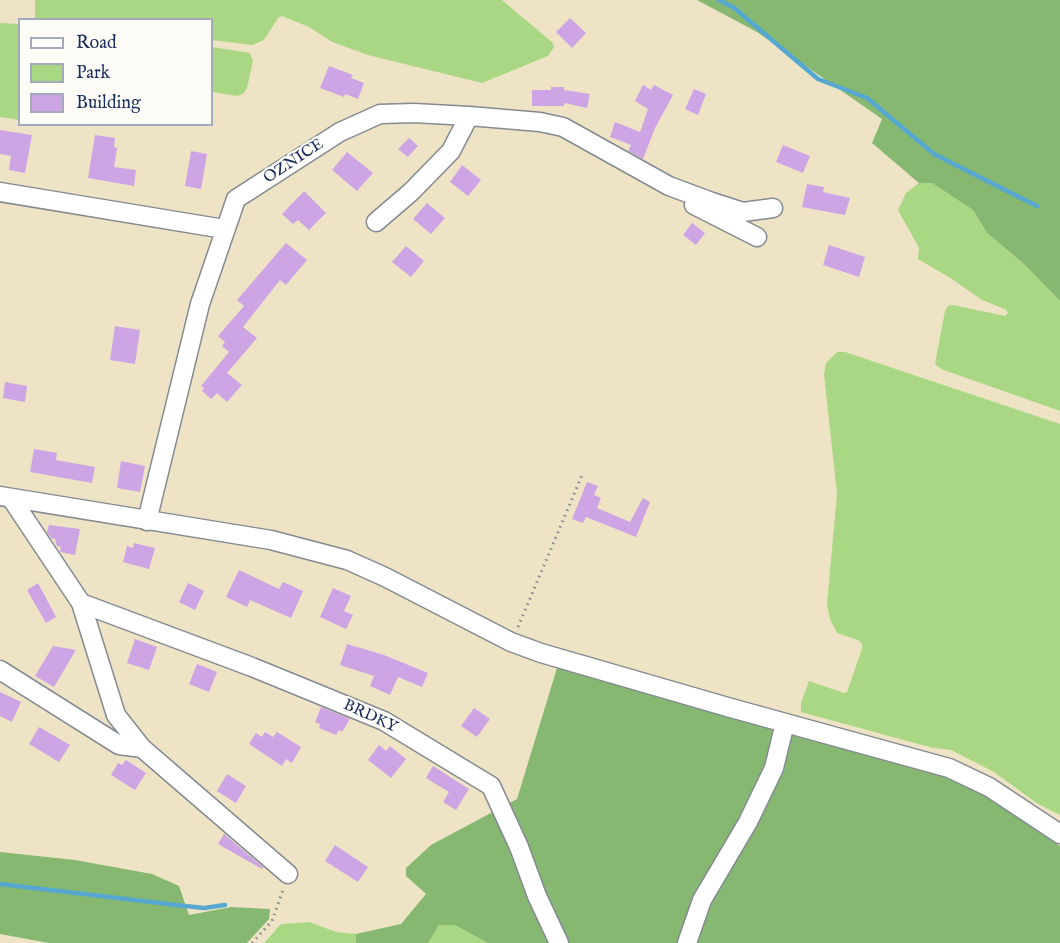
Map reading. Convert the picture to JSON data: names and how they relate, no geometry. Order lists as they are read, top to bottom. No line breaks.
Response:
{"streets":{"street":["OZNICE","BRDKY"]},"legend":["Road","Park","Building"]}
